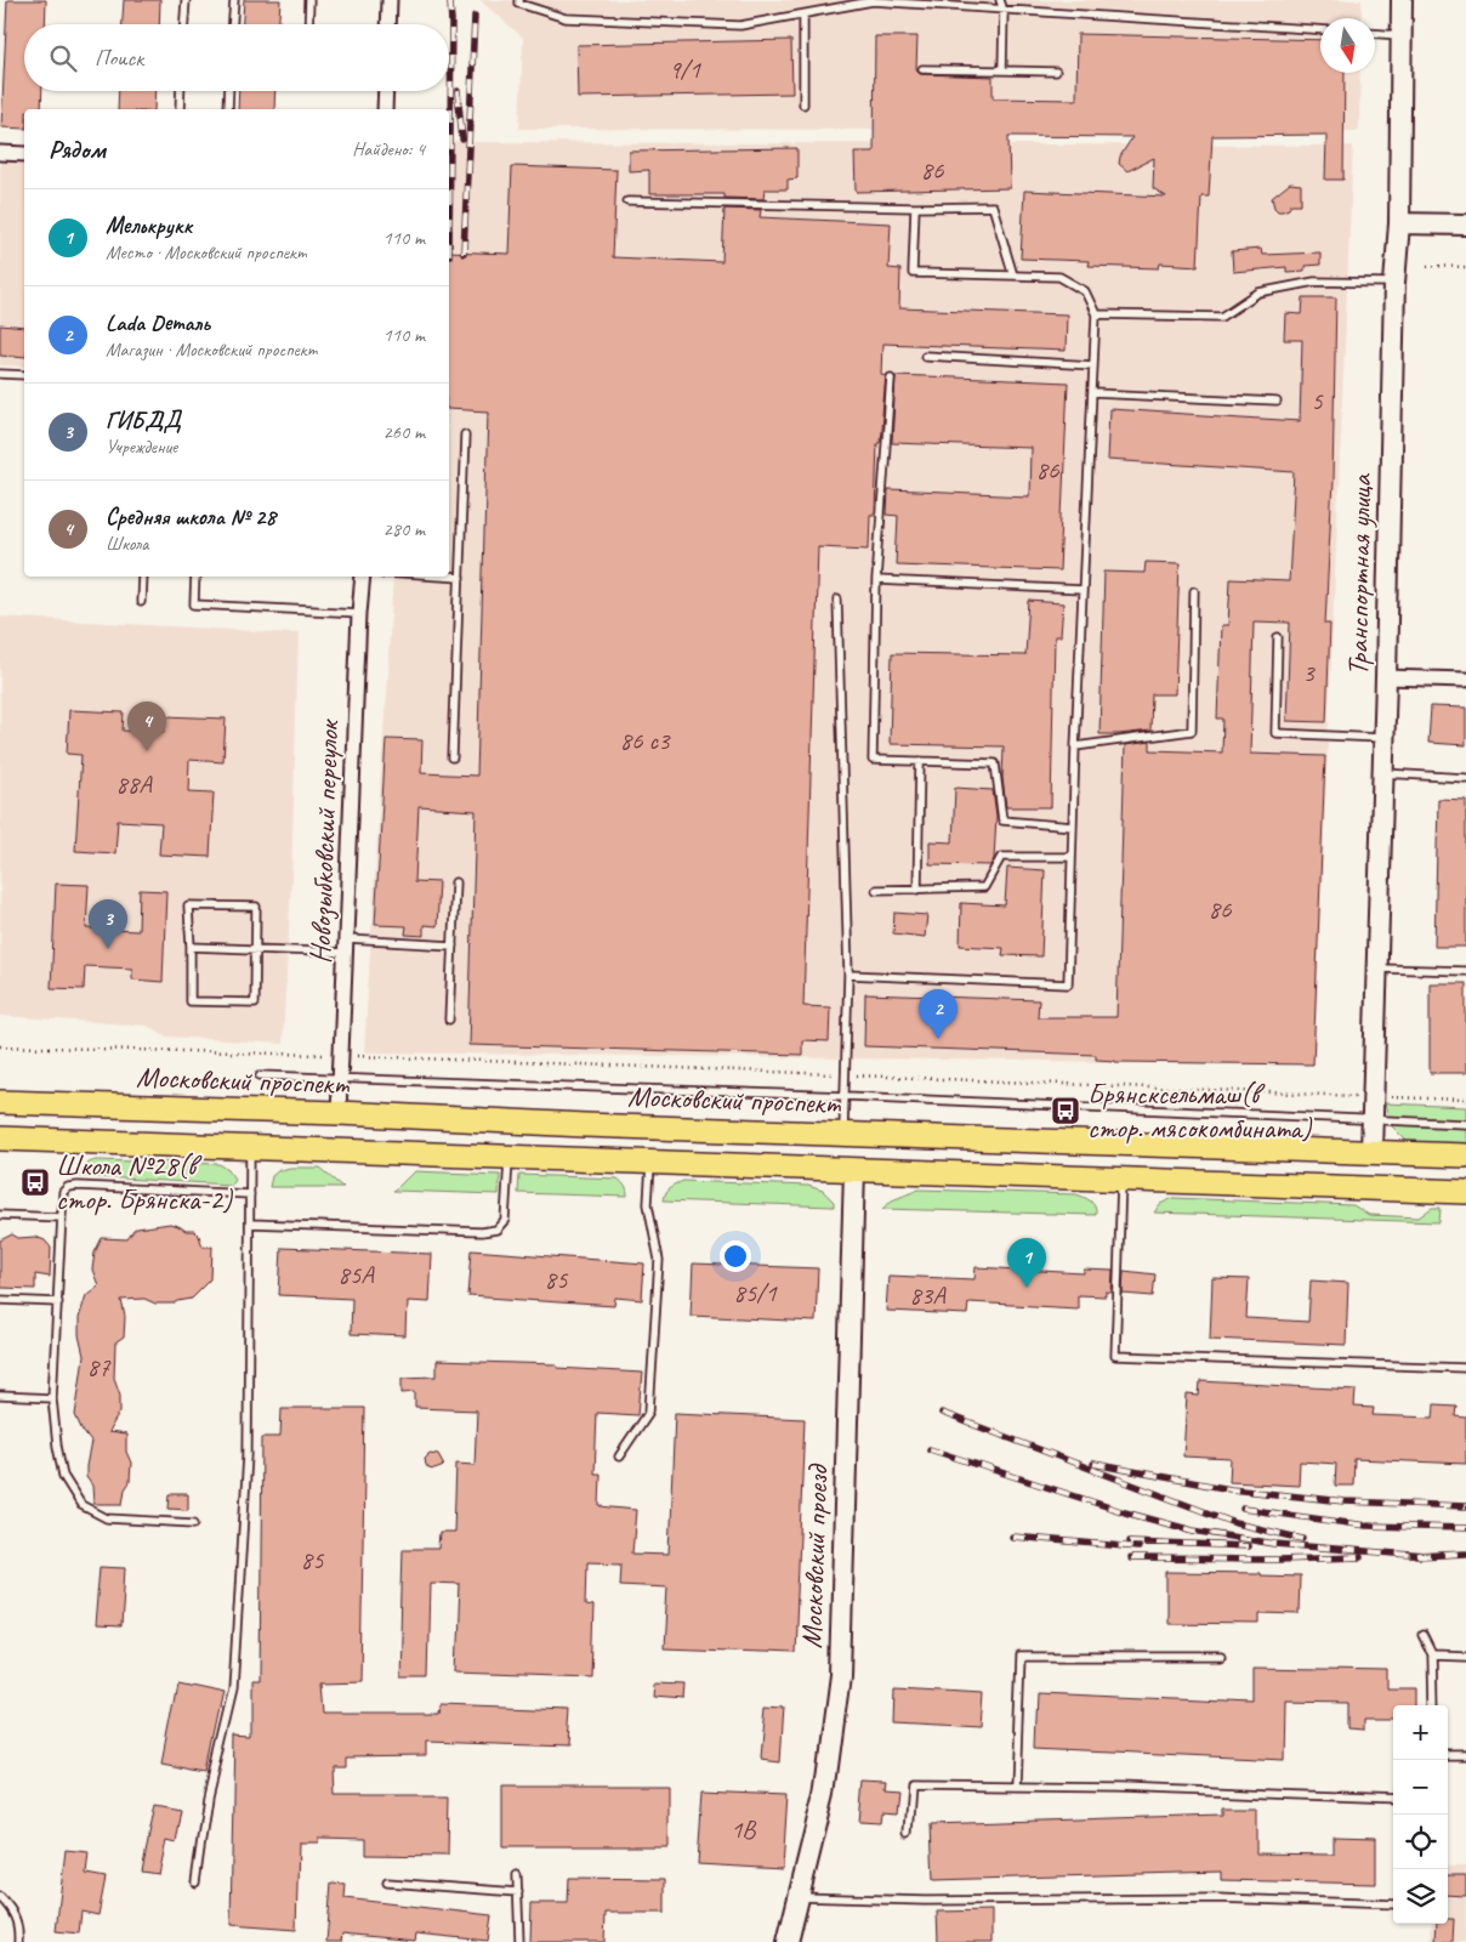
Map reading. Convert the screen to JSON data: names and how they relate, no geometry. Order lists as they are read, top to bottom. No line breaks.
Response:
{"streets":{"main road":["Московский проспект"],"street":["Транспортная улица","Новозыбковский переулок","Московский проезд"]},"crossings":[["Транспортная улица","Московский проспект"],["Новозыбковский переулок","Московский проспект"]],"places":{"bus stop":["Брянсксельмаш(в стор. мясокомбината)","Школа №28(в стор. Брянска-2)"]},"house_numbers":["9/1","86","5","86","3","86 с3","88А","86","85А","85","85/1","83А","87","85","1В"],"north":"bottom","page":{"search":"Поиск","heading":["Рядом","Найдено: 4"],"list":[{"mark":"1","name":"Мелькрукк","note":"Место · Московский проспект","value":"110 m"},{"mark":"2","name":"Lada Dеталь","note":"Магазин · Московский проспект","value":"110 m"},{"mark":"3","name":"ГИБДД","note":"Учреждение","value":"260 m"},{"mark":"4","name":"Средняя школа № 28","note":"Школа","value":"280 m"}],"pins":["4","3","2","1"],"map_buttons":["+","−"]}}
